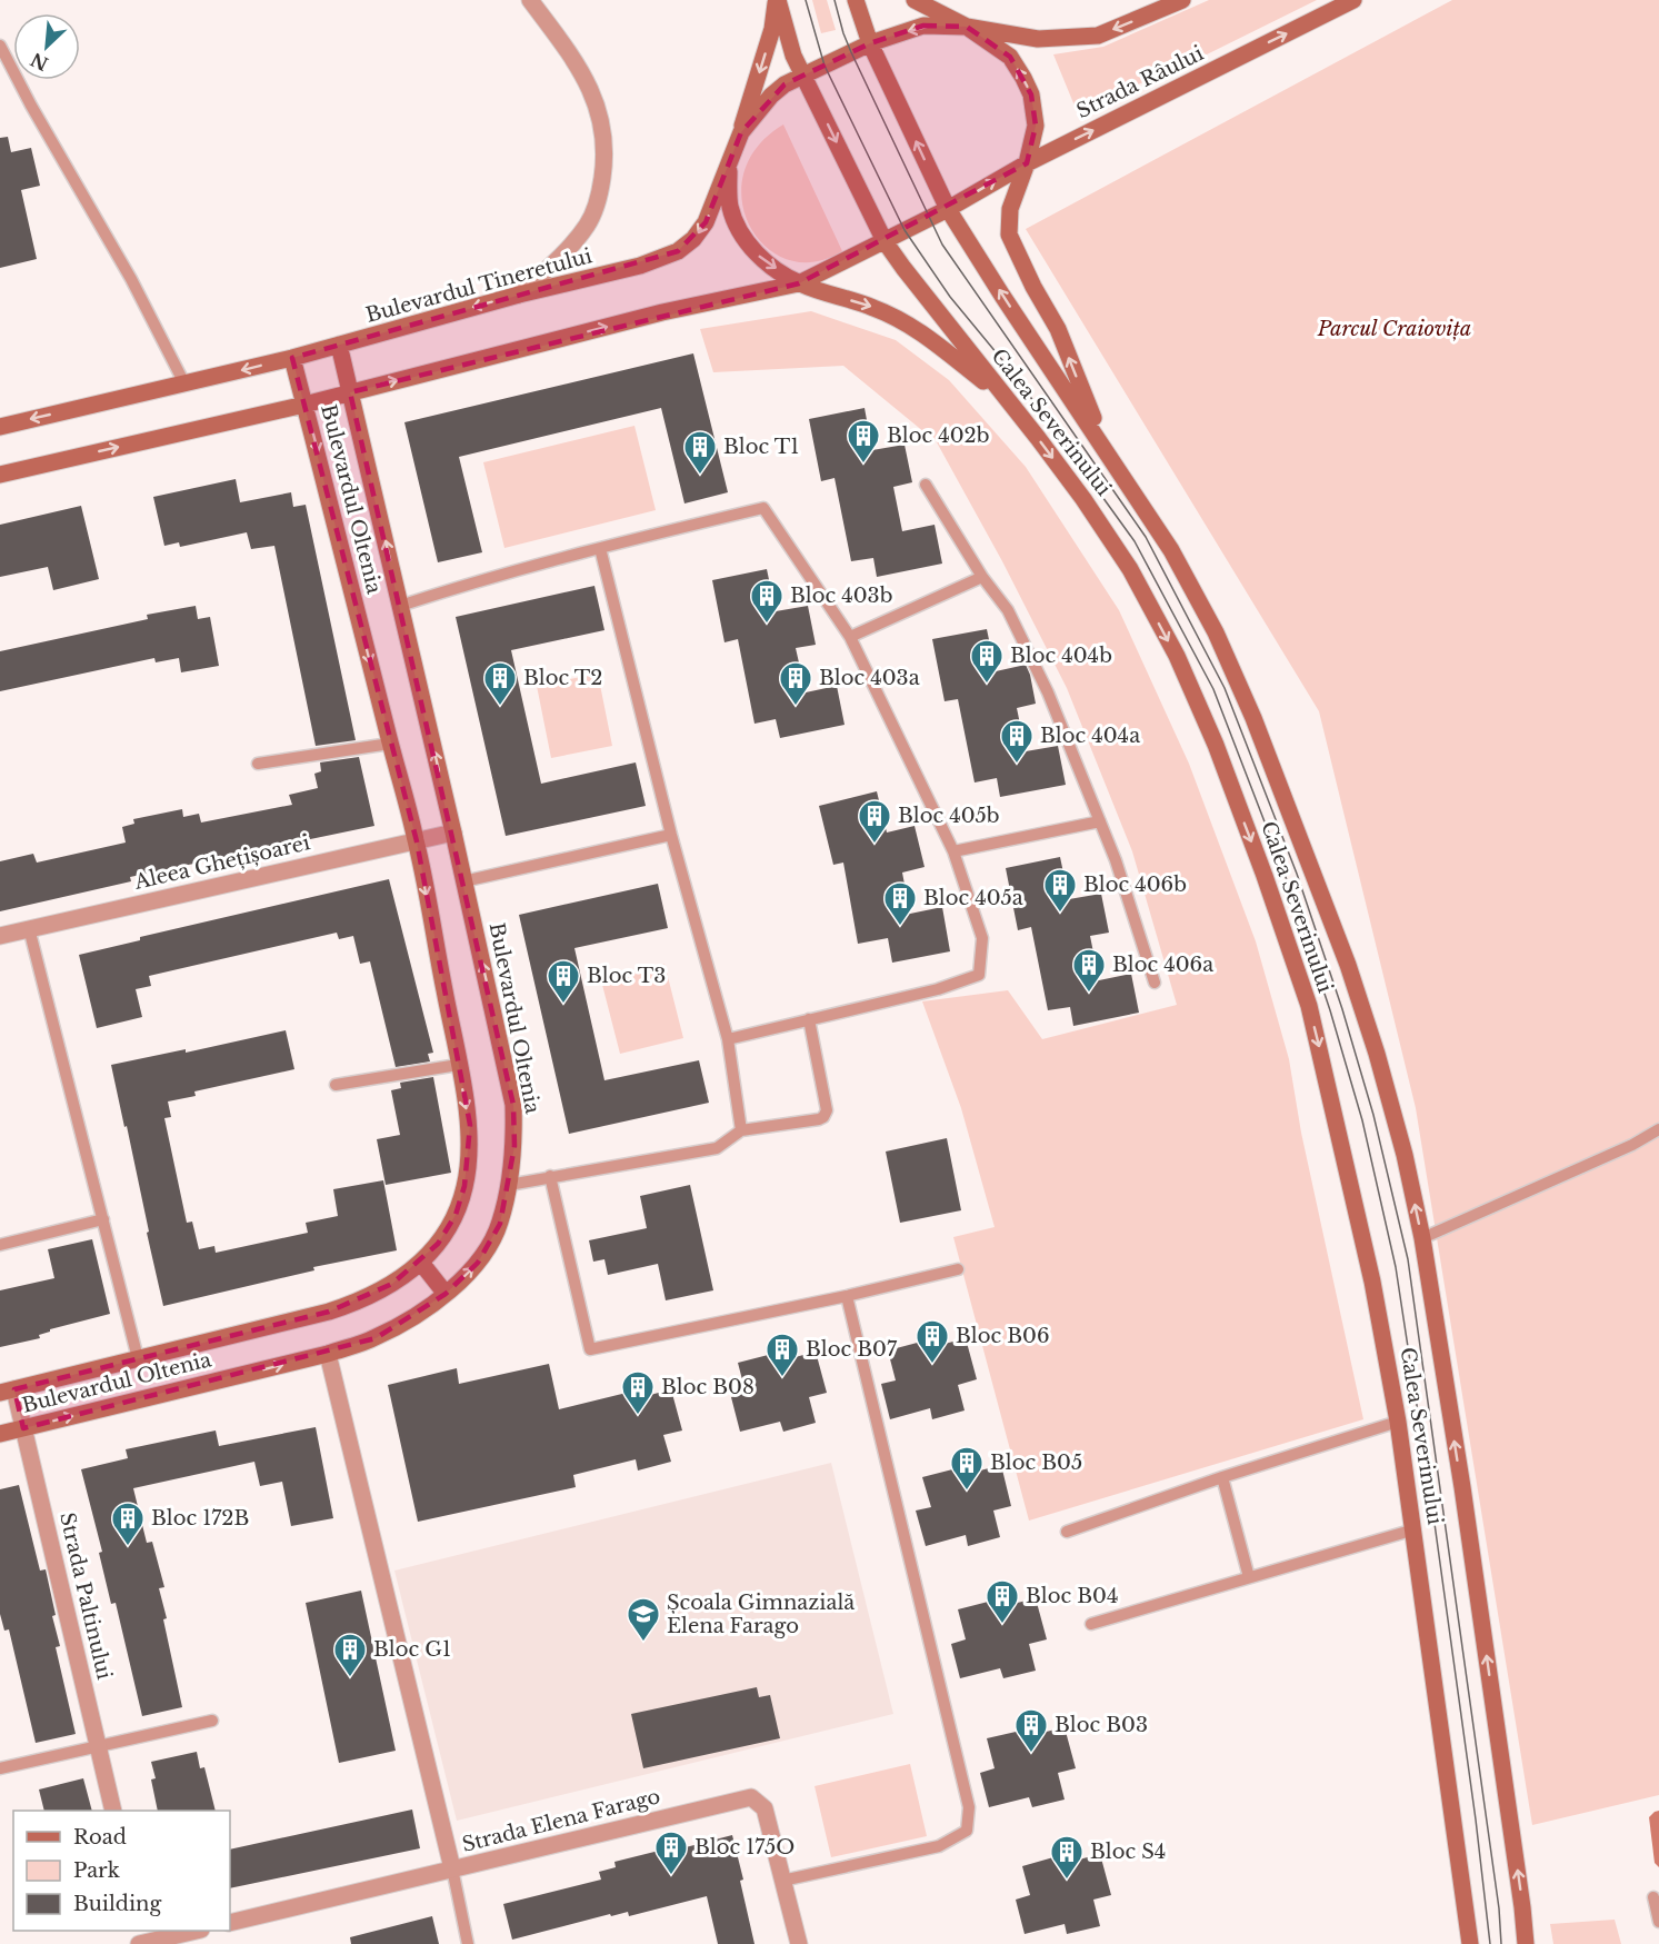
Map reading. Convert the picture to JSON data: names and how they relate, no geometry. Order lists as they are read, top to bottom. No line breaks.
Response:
{"streets":{"main road":["Strada Râului","Bulevardul Tineretului","Calea Severinului","Bulevardul Oltenia"],"street":["Aleea Ghețișoarei","Strada Paltinului","Strada Elena Farago"]},"crossings":[["Strada Râului","Calea Severinului"],["Bulevardul Tineretului","Calea Severinului"],["Bulevardul Tineretului","Bulevardul Oltenia"],["Bulevardul Oltenia","Aleea Ghețișoarei"],["Bulevardul Oltenia","Strada Paltinului"]],"parks":["Parcul Craiovița"],"places":{"building":["Bloc 402b","Bloc T1","Bloc 403b","Bloc 404b","Bloc T2","Bloc 403a","Bloc 404a","Bloc 405b","Bloc 406b","Bloc 405a","Bloc 406a","Bloc T3","Bloc B06","Bloc B07","Bloc B08","Bloc B05","Bloc 172B","Bloc B04","Bloc G1","Bloc B03","Bloc 175O","Bloc S4"],"school or university":["Școala Gimnazială Elena Farago"]},"legend":["Road","Park","Building"],"north":"bottom left"}
